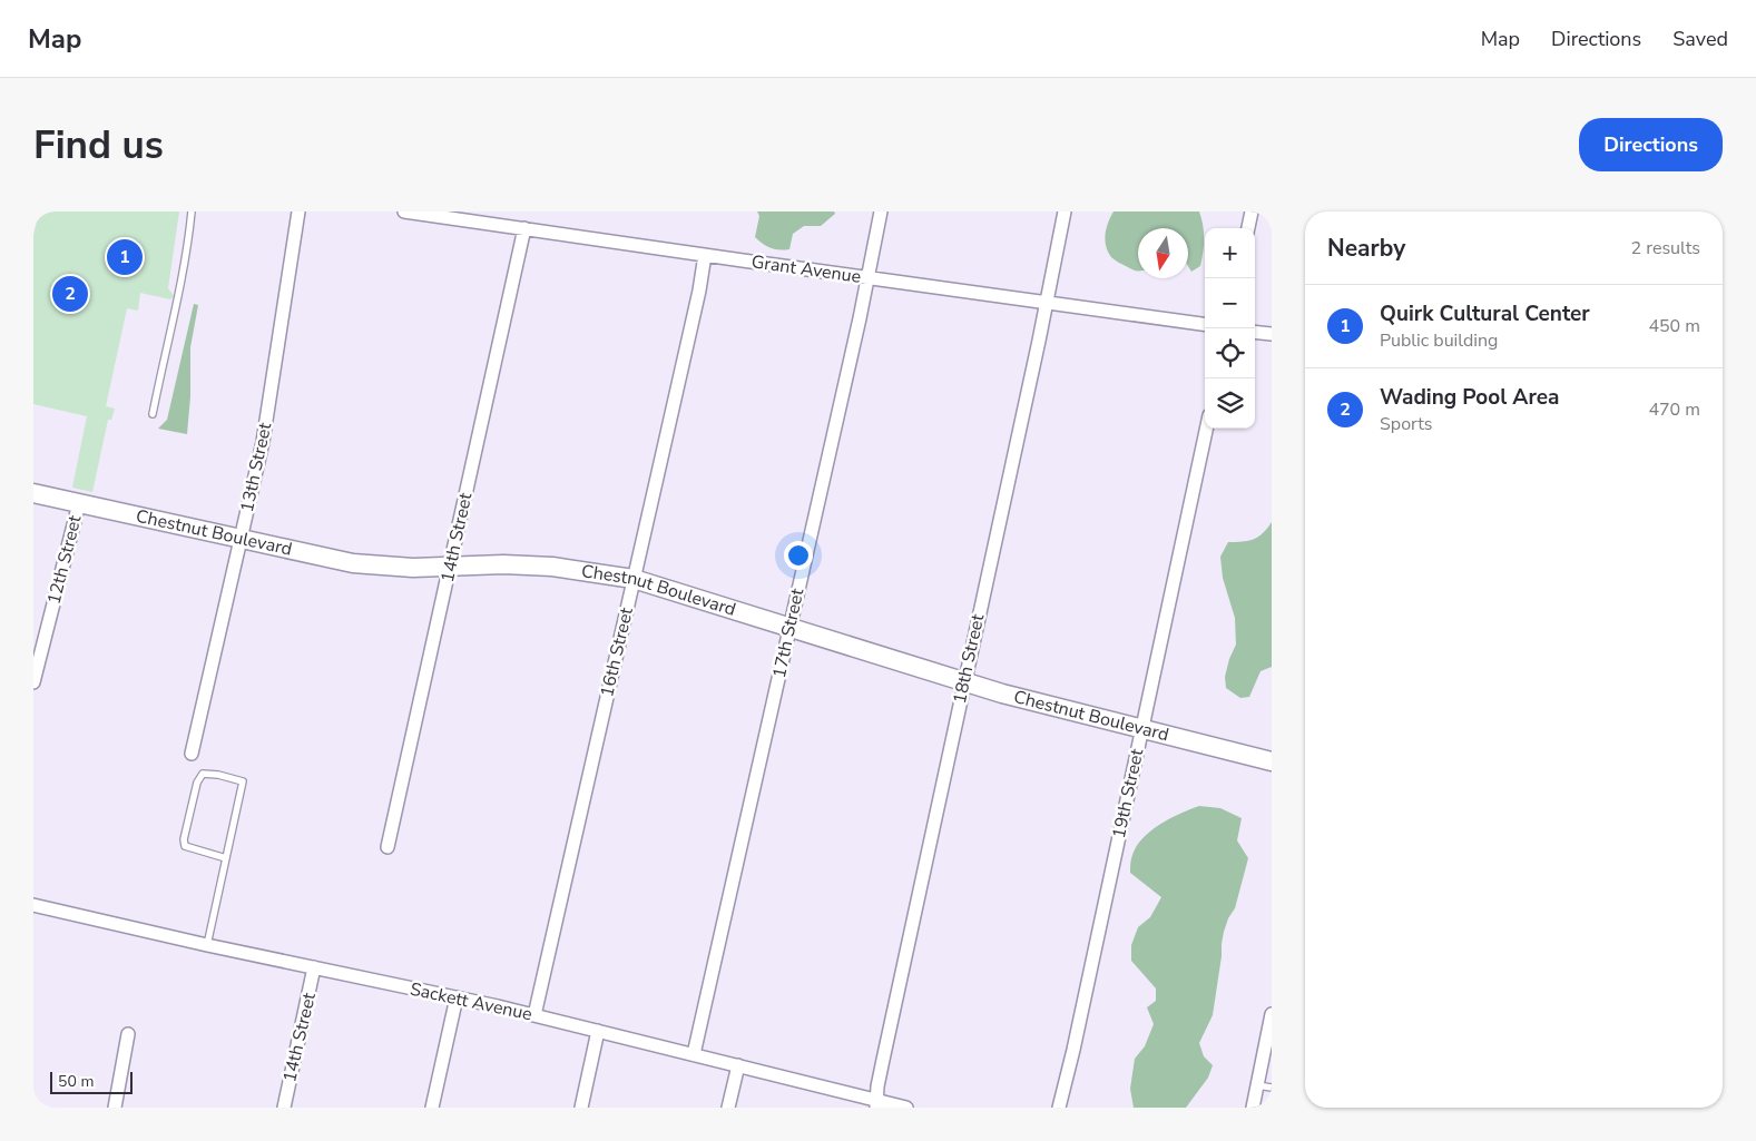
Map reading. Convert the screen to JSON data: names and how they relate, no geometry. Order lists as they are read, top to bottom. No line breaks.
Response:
{"streets":{"street":["Grant Avenue","13th Street","Chestnut Boulevard","14th Street","12th Street","17th Street","16th Street","18th Street","19th Street","Sackett Avenue"]},"crossings":[["Grant Avenue","14th Street"],["Grant Avenue","17th Street"],["Grant Avenue","16th Street"],["Grant Avenue","18th Street"],["13th Street","Chestnut Boulevard"],["Chestnut Boulevard","14th Street"],["Chestnut Boulevard","12th Street"],["Chestnut Boulevard","17th Street"],["Chestnut Boulevard","16th Street"],["Chestnut Boulevard","18th Street"],["Chestnut Boulevard","19th Street"],["14th Street","Sackett Avenue"],["17th Street","Sackett Avenue"],["16th Street","Sackett Avenue"],["18th Street","Sackett Avenue"]],"scale_bar":"50 m","north":"bottom","page":{"header":"Map","nav":["Map","Directions","Saved"],"buttons":"Directions","title":"Find us","heading":["Nearby","2 results"],"map_buttons":["+","−"],"pins":["1","2"],"list":[{"mark":"1","name":"Quirk Cultural Center","note":"Public building","value":"450 m"},{"mark":"2","name":"Wading Pool Area","note":"Sports","value":"470 m"}],"scale":"50 m"}}
